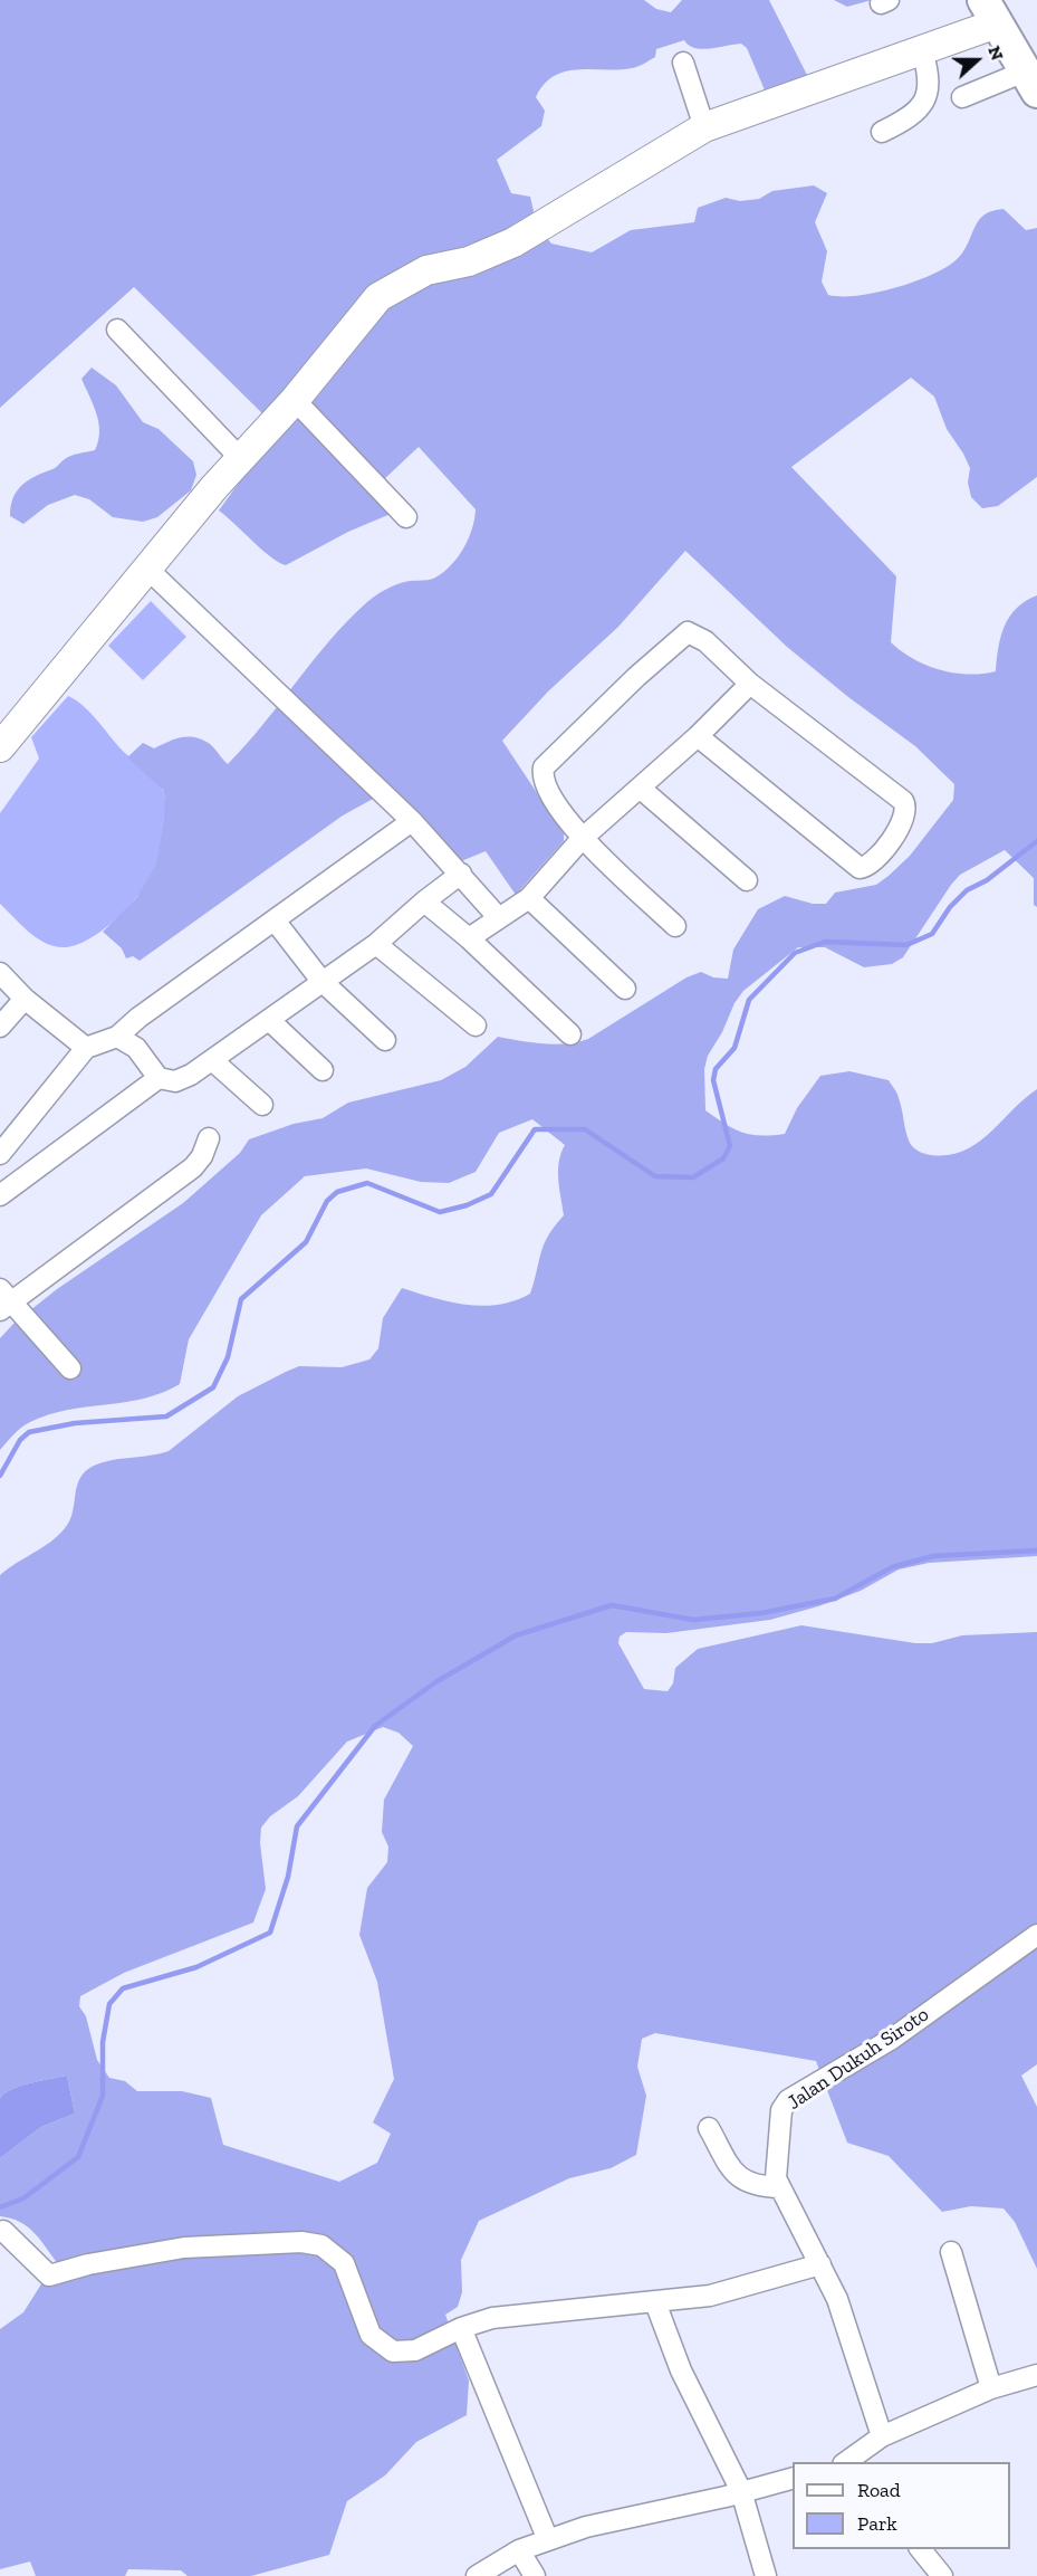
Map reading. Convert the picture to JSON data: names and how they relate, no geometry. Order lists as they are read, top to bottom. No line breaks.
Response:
{"streets":{"street":["Jalan Dukuh Siroto"]},"legend":["Road","Park"],"north":"right"}
